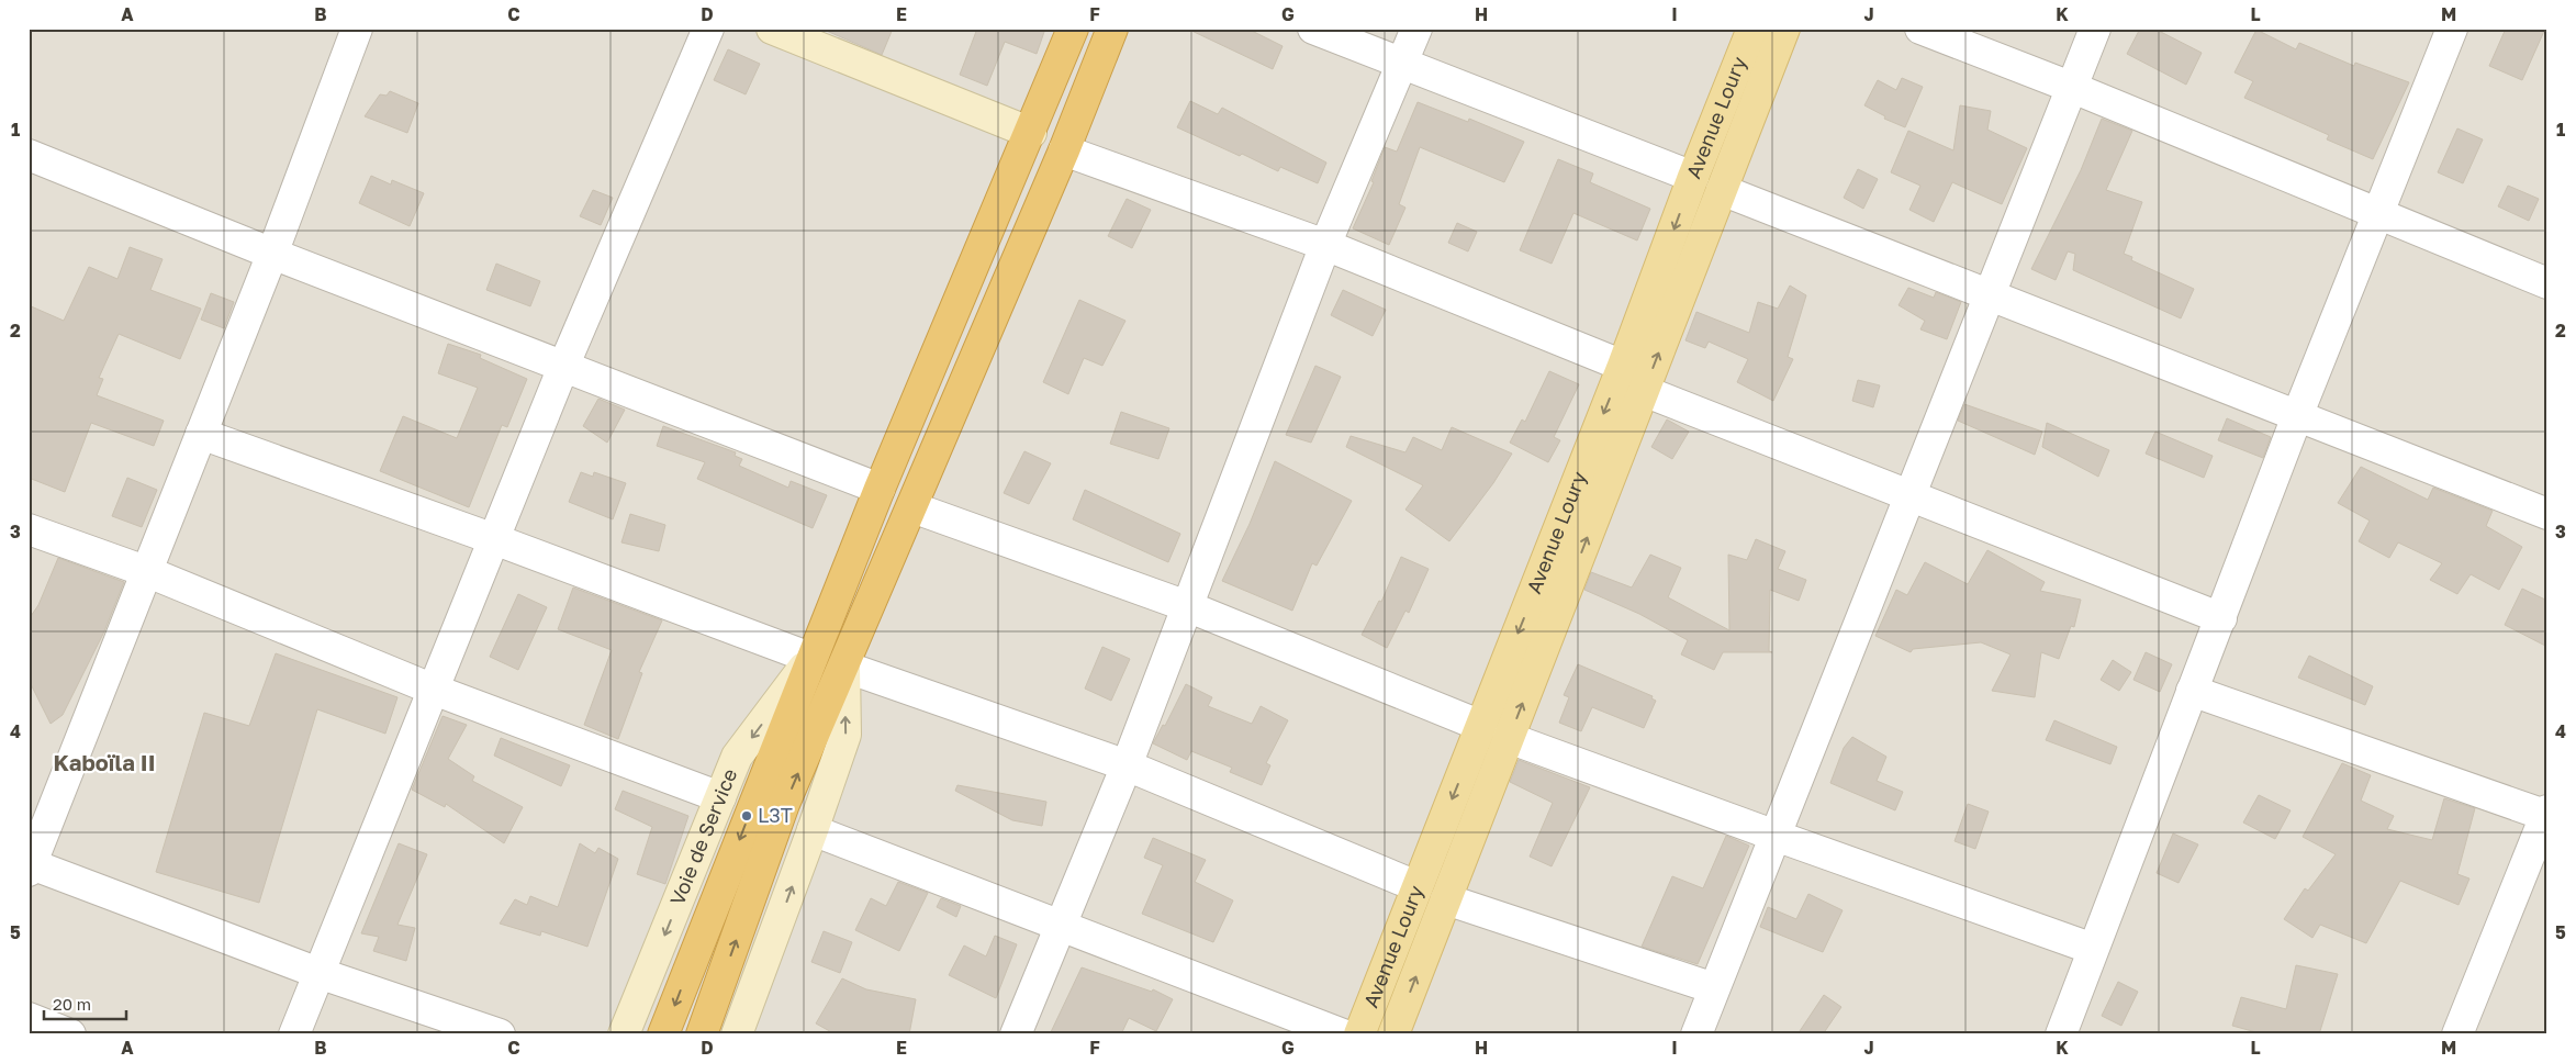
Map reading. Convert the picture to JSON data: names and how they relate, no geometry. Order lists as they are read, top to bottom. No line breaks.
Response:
{"streets":{"main road":["Avenue Loury","Voie de Service"]},"districts":["Kaboïla II"],"places":["L3T"],"scale_bar":"20 m","grid":{"columns":["A","B","C","D","E","F","G","H","I","J","K","L","M"],"rows":["1","2","3","4","5"]}}
